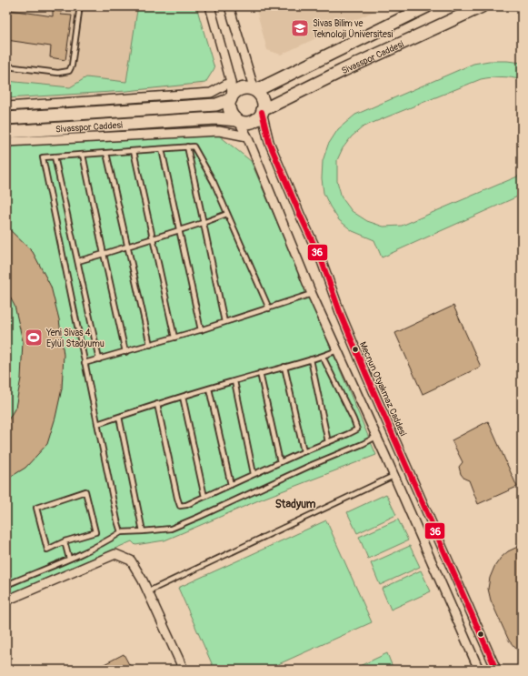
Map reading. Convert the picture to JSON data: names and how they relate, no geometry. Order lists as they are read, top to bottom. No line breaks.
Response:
{"streets":{"street":["Sivasspor Caddesi","Mecnun Otyakmaz Caddesi"]},"crossings":[["Sivasspor Caddesi","Mecnun Otyakmaz Caddesi"]],"districts":["Stadyum"],"places":{"school or university":["Sivas Bilim ve Teknoloji Üniversitesi"],"sports":["Yeni Sivas 4 Eylül Stadyumu"]},"lines":["transit line 36"]}
